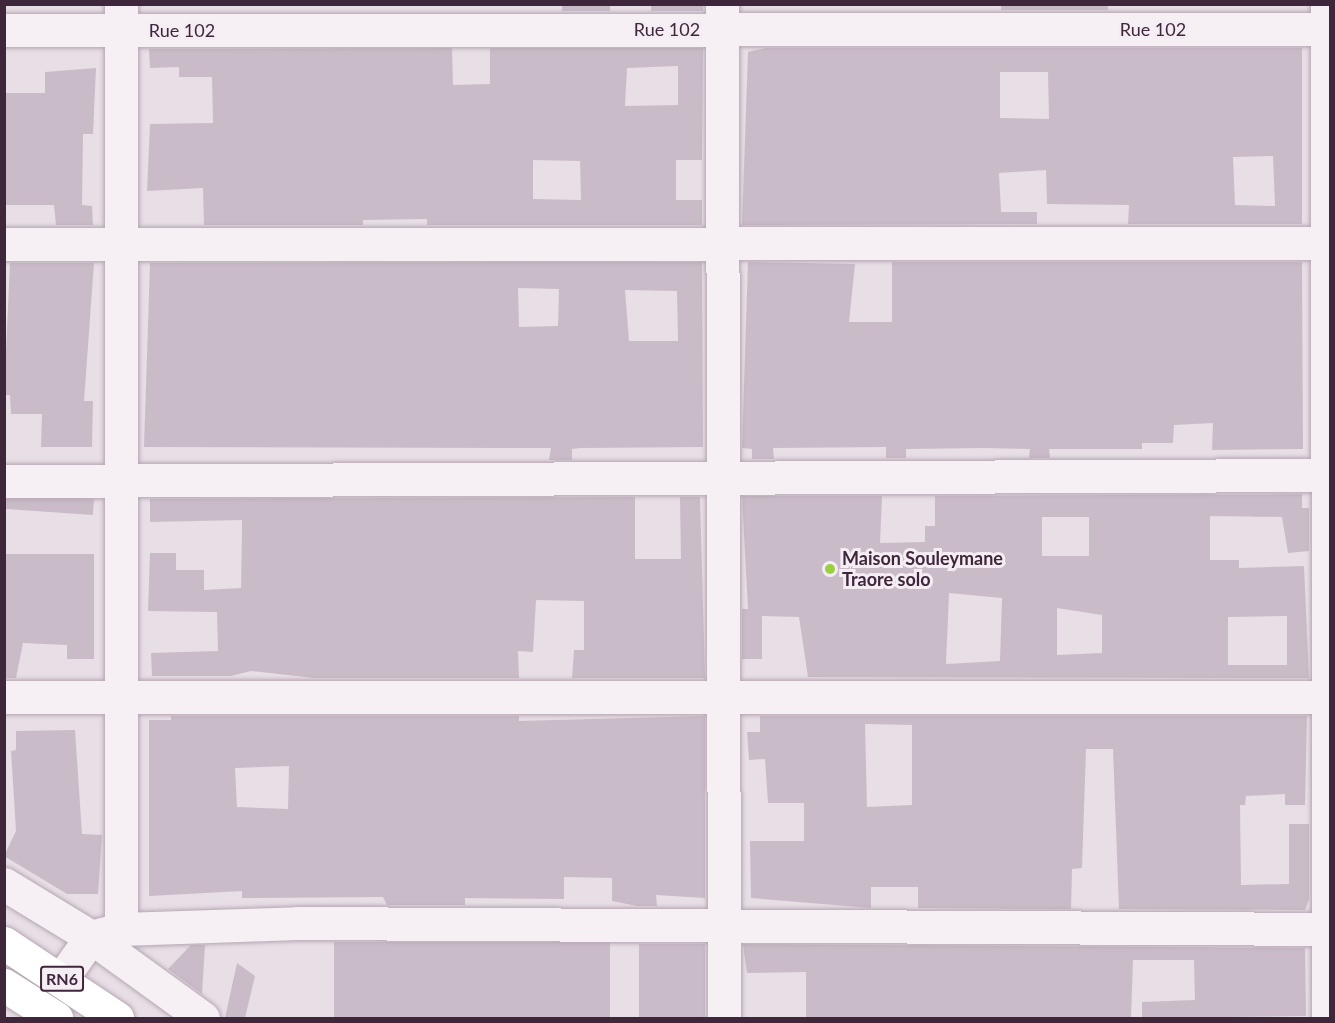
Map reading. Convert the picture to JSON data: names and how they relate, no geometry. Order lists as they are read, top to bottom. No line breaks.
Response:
{"streets":{"highway":["RN6"],"street":["Rue 102"]},"places":["Maison Souleymane Traore solo"]}
